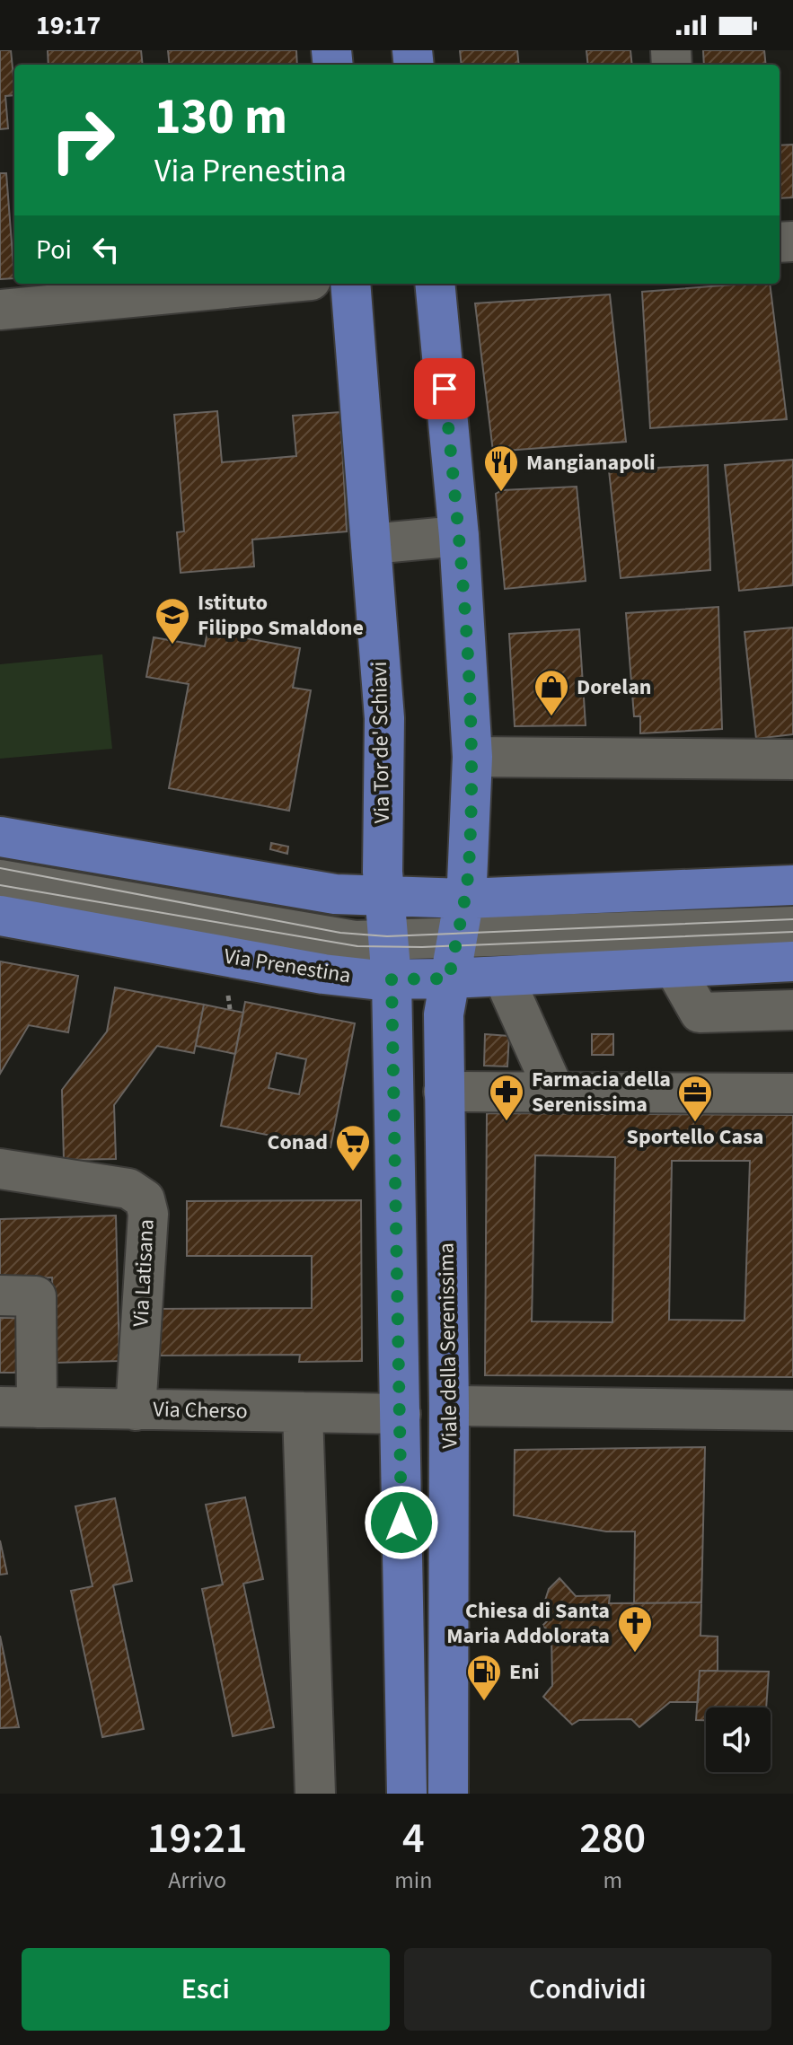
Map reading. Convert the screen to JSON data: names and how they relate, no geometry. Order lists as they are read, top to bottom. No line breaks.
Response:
{"streets":{"main road":["Via Tor de' Schiavi","Via Prenestina","Viale della Serenissima"],"street":["Via Latisana","Via Cherso"]},"crossings":[["Via Prenestina","Viale della Serenissima"],["Via Latisana","Via Cherso"]],"places":{"restaurant":["Mangianapoli"],"school or university":["Istituto Filippo Smaldone"],"shop":["Dorelan"],"pharmacy":["Farmacia della Serenissima"],"office":["Sportello Casa"],"supermarket":["Conad"],"church":["Chiesa di Santa Maria Addolorata"],"fuel station":["Eni"]},"page":{"status":"19:17","turn":["130 m","Via Prenestina"],"then":"Poi","eta":["19:21","Arrivo","4","min","280","m"],"buttons":["Esci","Condividi"]}}
